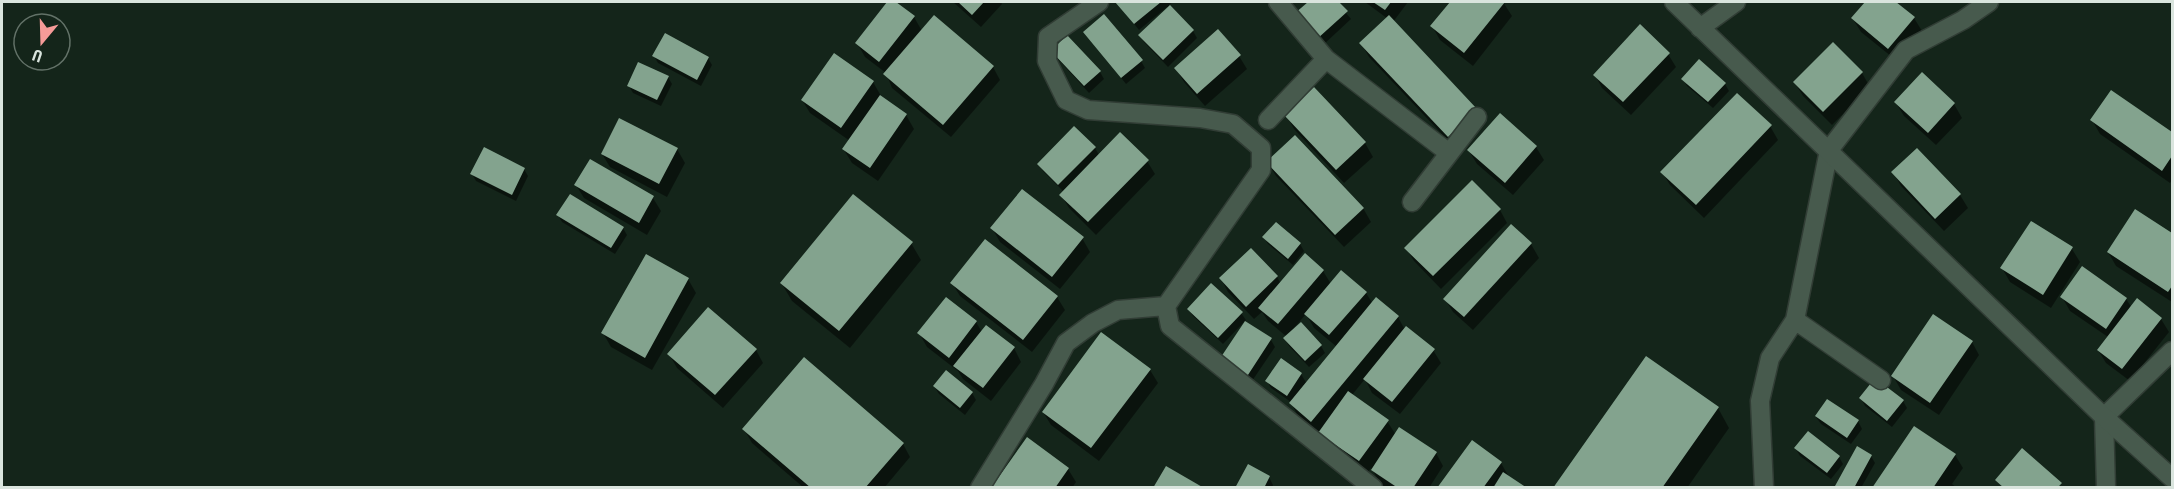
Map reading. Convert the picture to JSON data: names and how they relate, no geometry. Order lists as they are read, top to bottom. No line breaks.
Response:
{"north":"bottom"}
